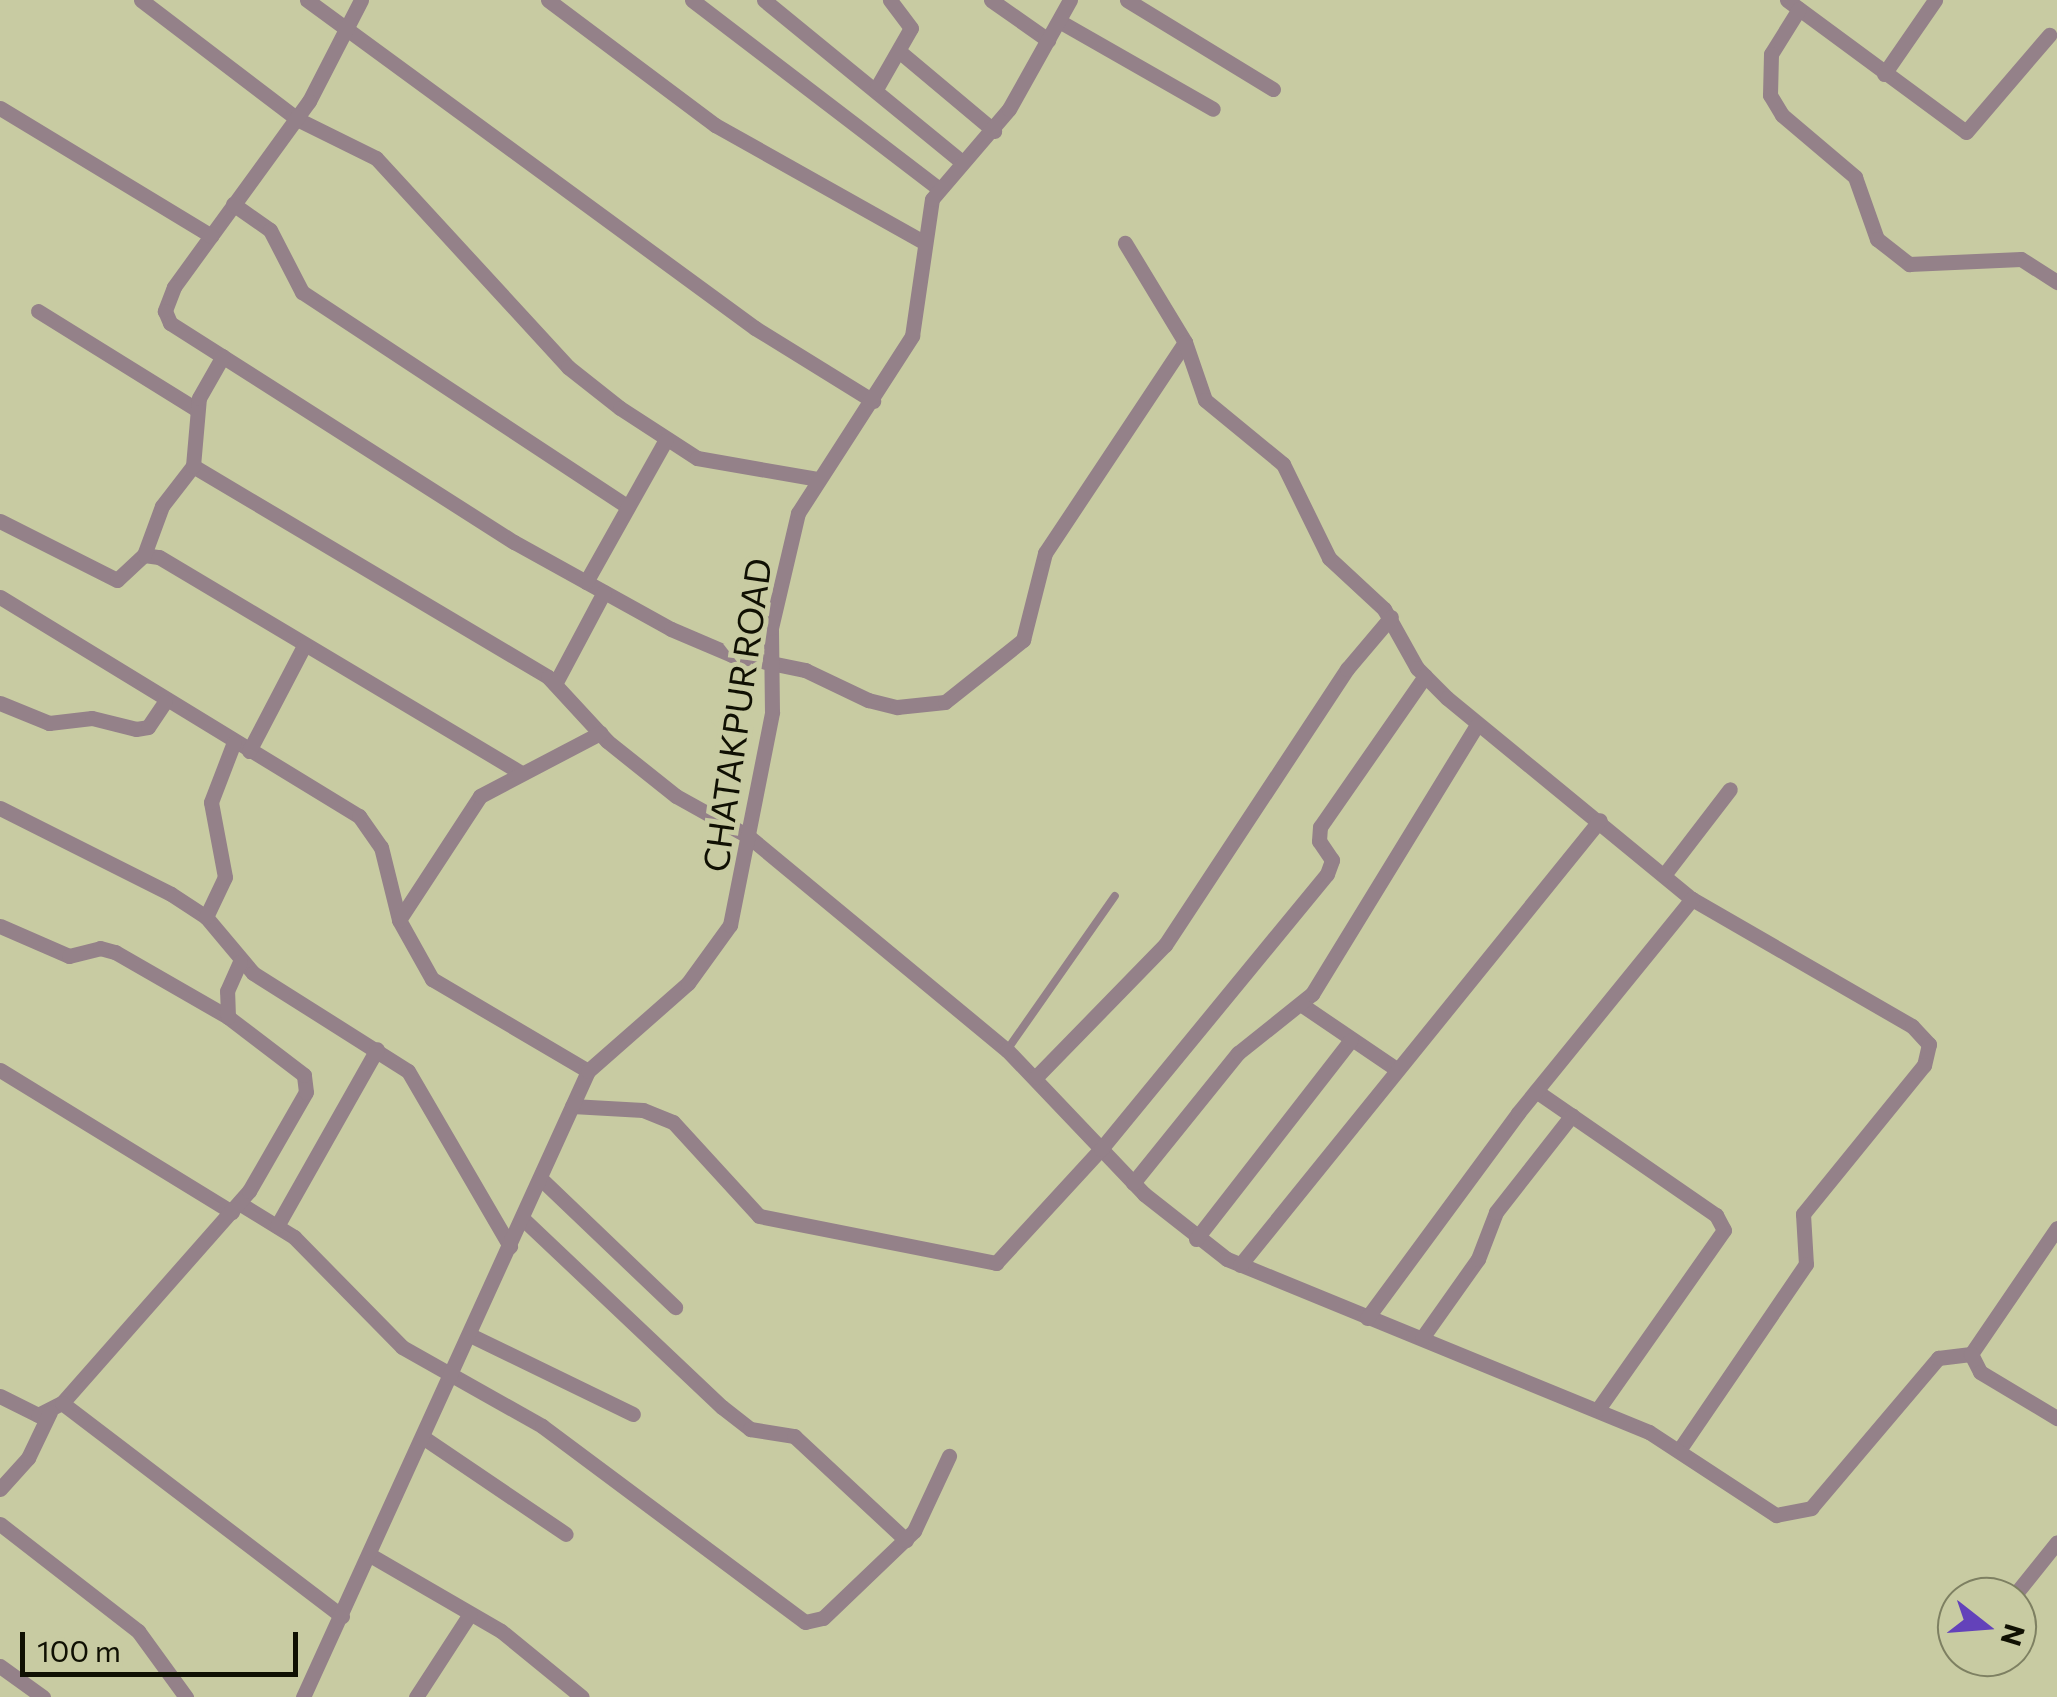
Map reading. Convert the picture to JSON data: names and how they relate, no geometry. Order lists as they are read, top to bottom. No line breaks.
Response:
{"streets":{"street":["CHATAKPUR ROAD"]},"scale_bar":"100 m","north":"right"}
